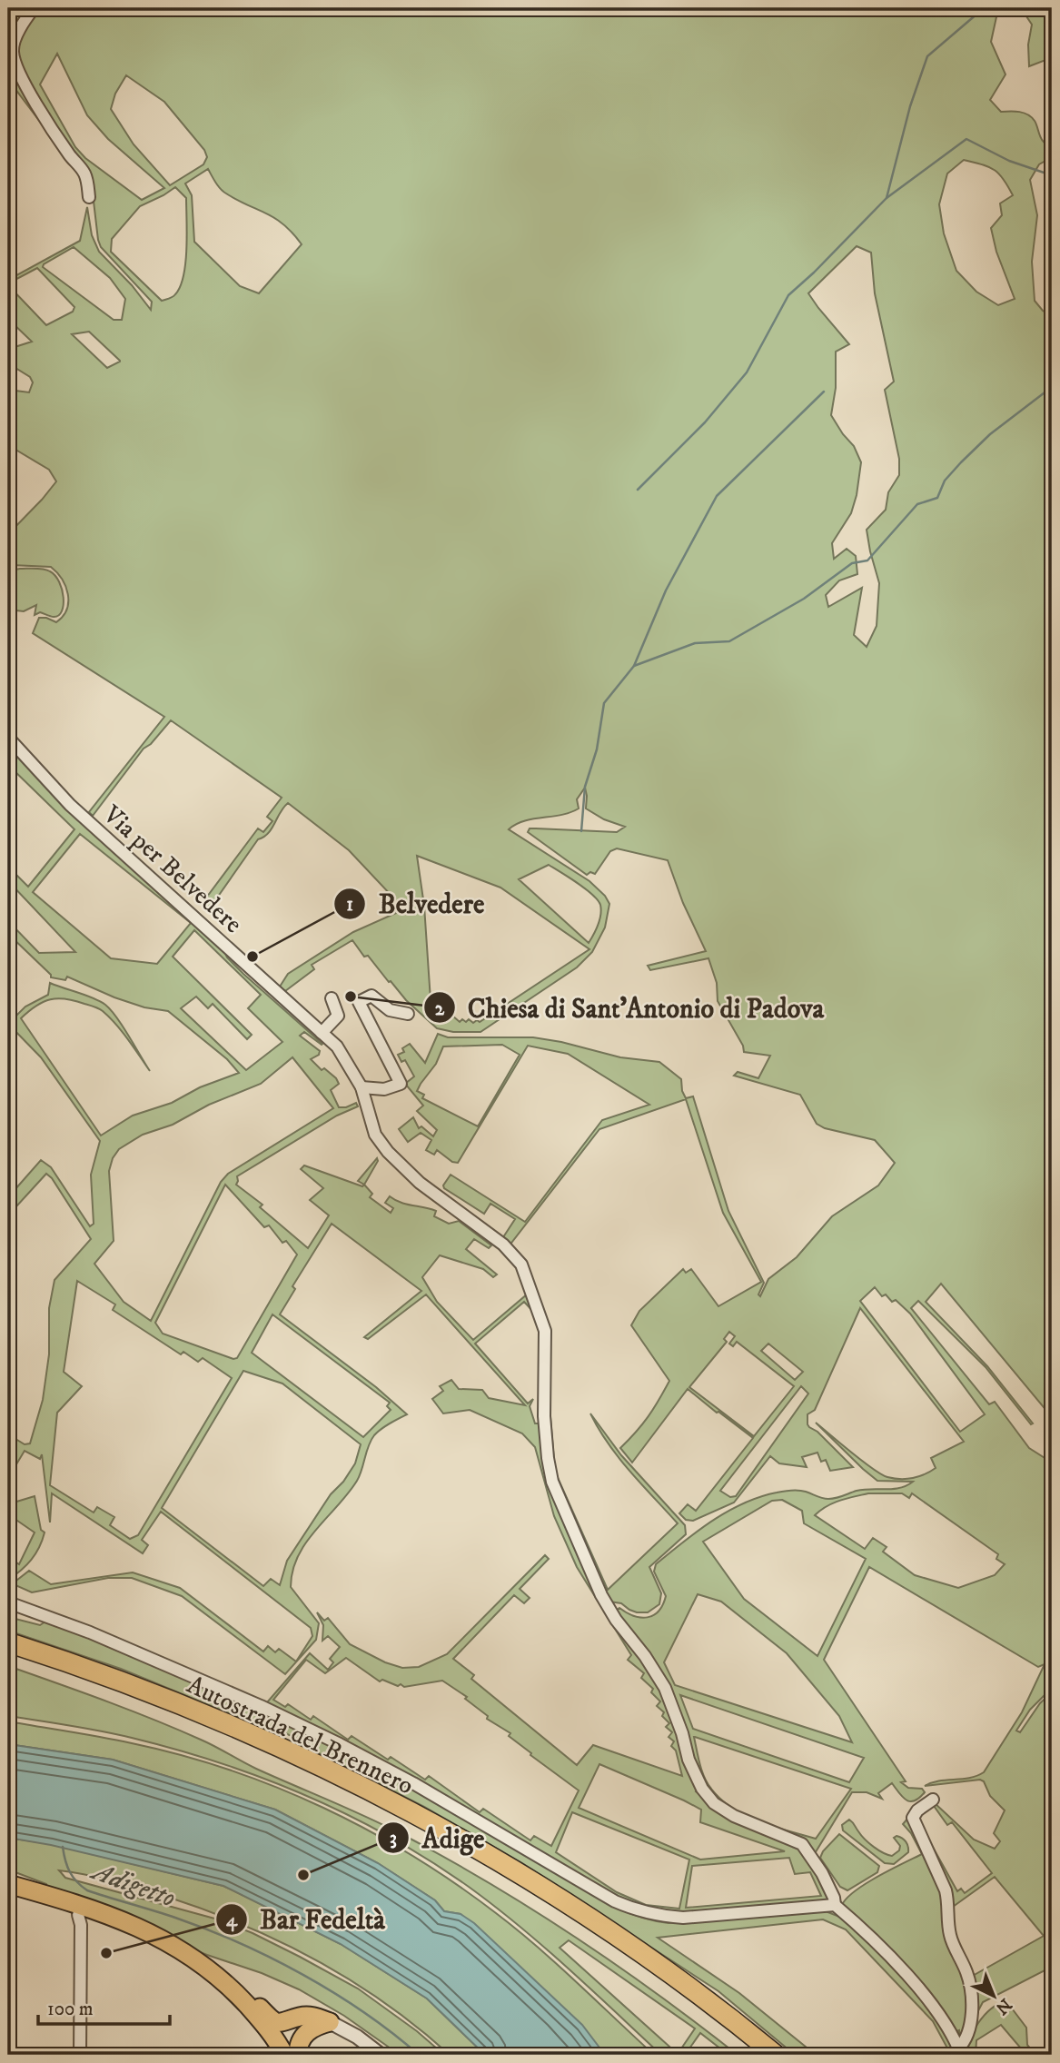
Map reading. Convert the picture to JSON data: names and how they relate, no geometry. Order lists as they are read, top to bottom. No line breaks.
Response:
{"streets":{"highway":["Autostrada del Brennero"],"street":["Via per Belvedere"]},"water":["Adigetto"],"places":["Belvedere","Chiesa di Sant'Antonio di Padova","Adige","Bar Fedeltà"],"scale_bar":"100 m","north":"bottom right"}
